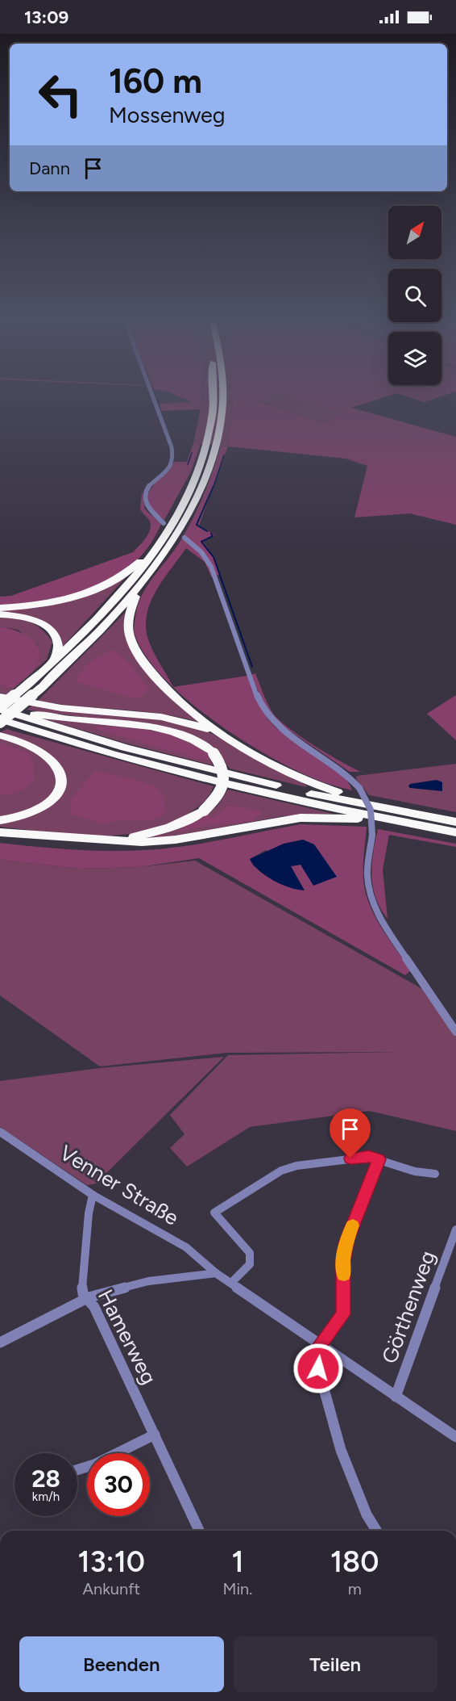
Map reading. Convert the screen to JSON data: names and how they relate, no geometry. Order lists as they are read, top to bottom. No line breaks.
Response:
{"streets":{"street":["Venner Straße","Görthenweg","Hamerweg"]},"crossings":[["Venner Straße","Görthenweg"],["Venner Straße","Hamerweg"]],"north":"top right","page":{"status":"13:09","turn":["160 m","Mossenweg"],"then":"Dann","speed":"28 km/h","limit":"30","eta":["13:10","Ankunft","1","Min.","180","m"],"buttons":["Beenden","Teilen"]}}
